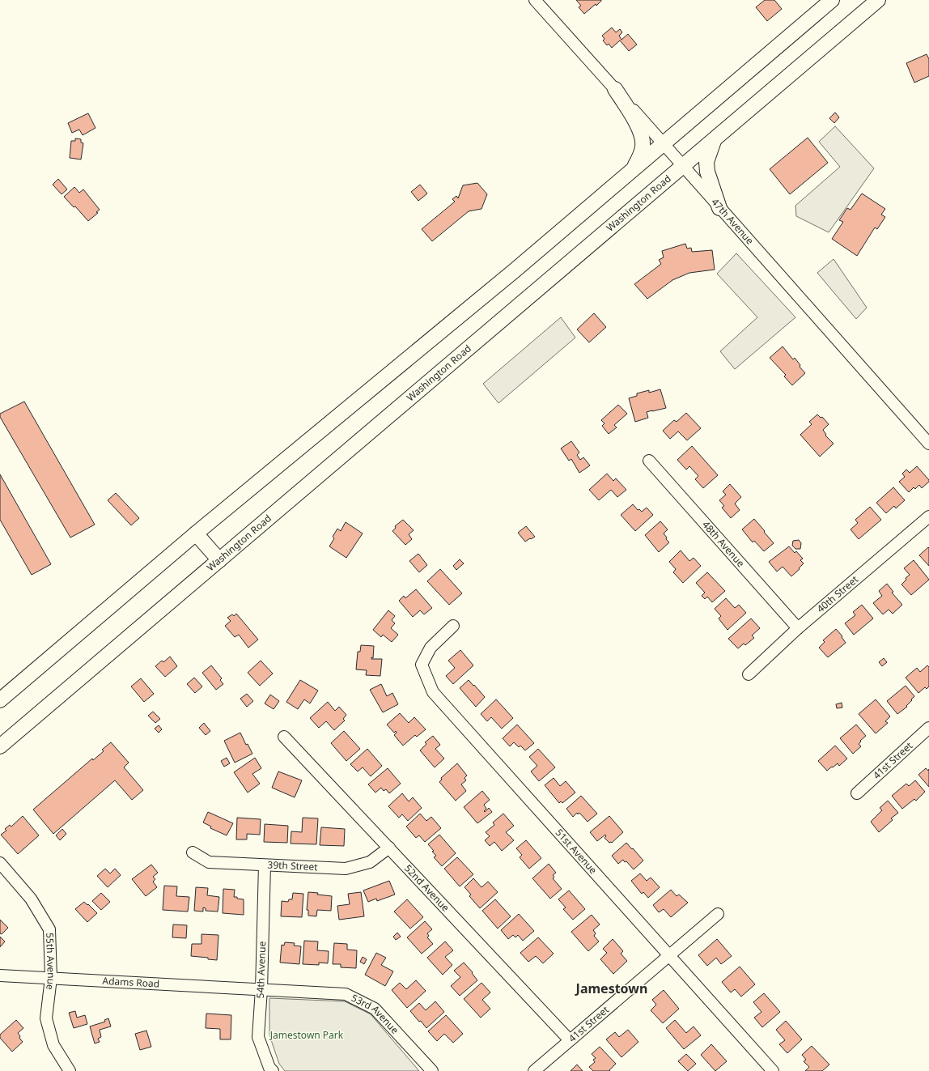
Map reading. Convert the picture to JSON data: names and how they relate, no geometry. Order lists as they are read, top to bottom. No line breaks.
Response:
{"streets":{"main road":["Washington Road"],"street":["47th Avenue","48th Avenue","40th Street","41st Street","51st Avenue","39th Street","52nd Avenue","55th Avenue","54th Avenue","Adams Road","53rd Avenue"]},"crossings":[["Washington Road","47th Avenue"],["48th Avenue","40th Street"],["41st Street","51st Avenue"],["41st Street","52nd Avenue"],["39th Street","52nd Avenue"],["39th Street","54th Avenue"],["55th Avenue","Adams Road"],["54th Avenue","Adams Road"],["54th Avenue","53rd Avenue"],["Adams Road","53rd Avenue"]],"districts":["Jamestown"],"parks":["Jamestown Park"]}
